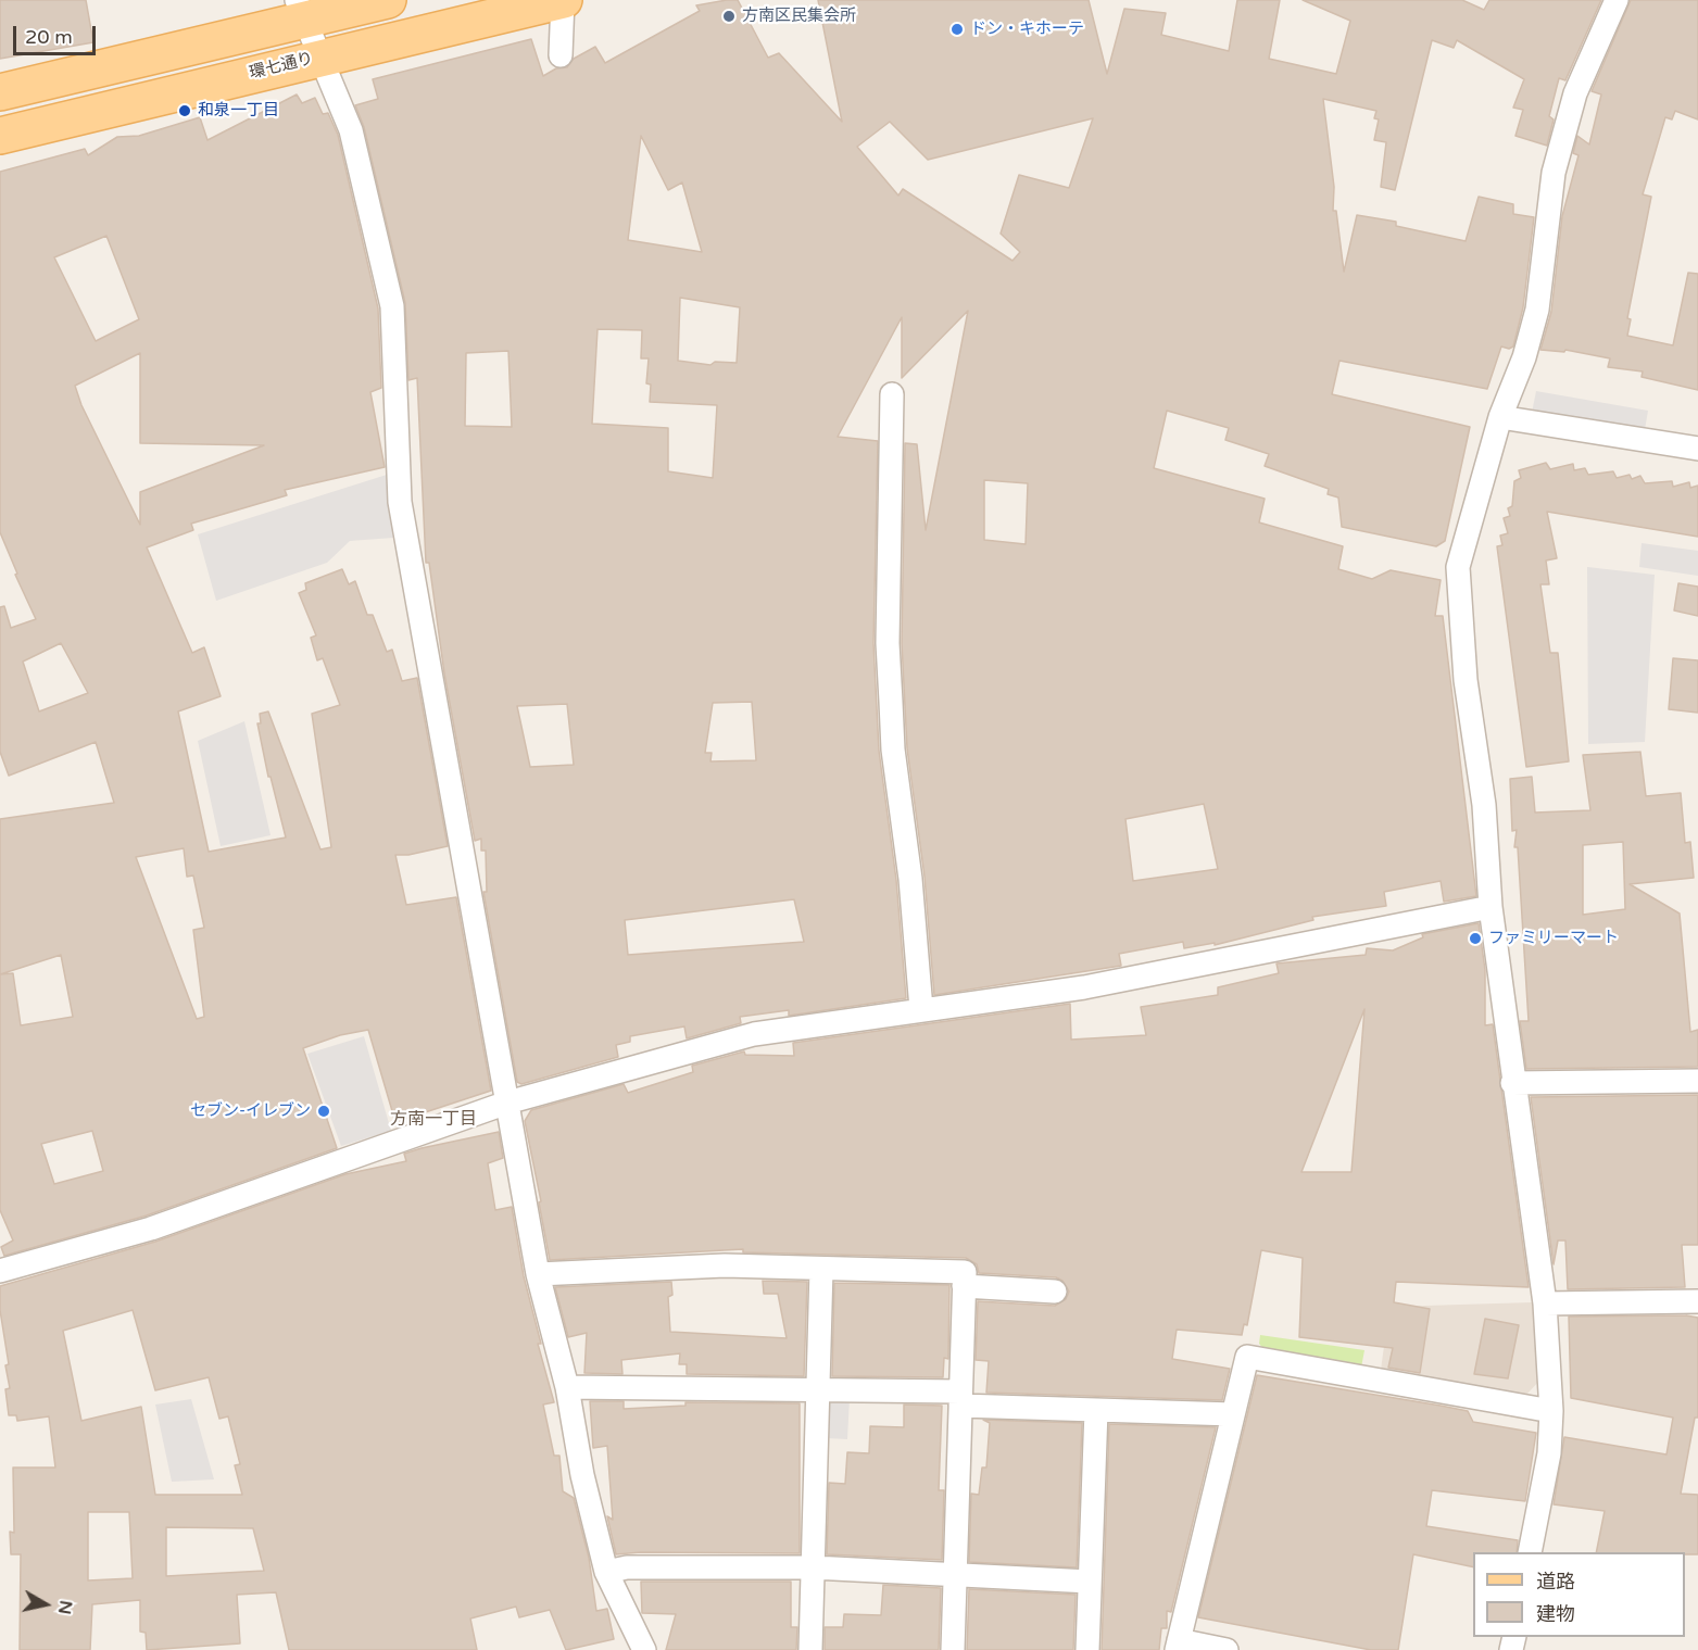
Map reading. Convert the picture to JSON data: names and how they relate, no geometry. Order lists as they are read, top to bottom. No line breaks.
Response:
{"streets":{"main road":["環七通り"]},"districts":["方南一丁目"],"places":["方南区民集会所","ドン・キホーテ","和泉一丁目","ファミリーマート","セブン-イレブン"],"legend":["道路","建物"],"scale_bar":"20 m","north":"right"}
